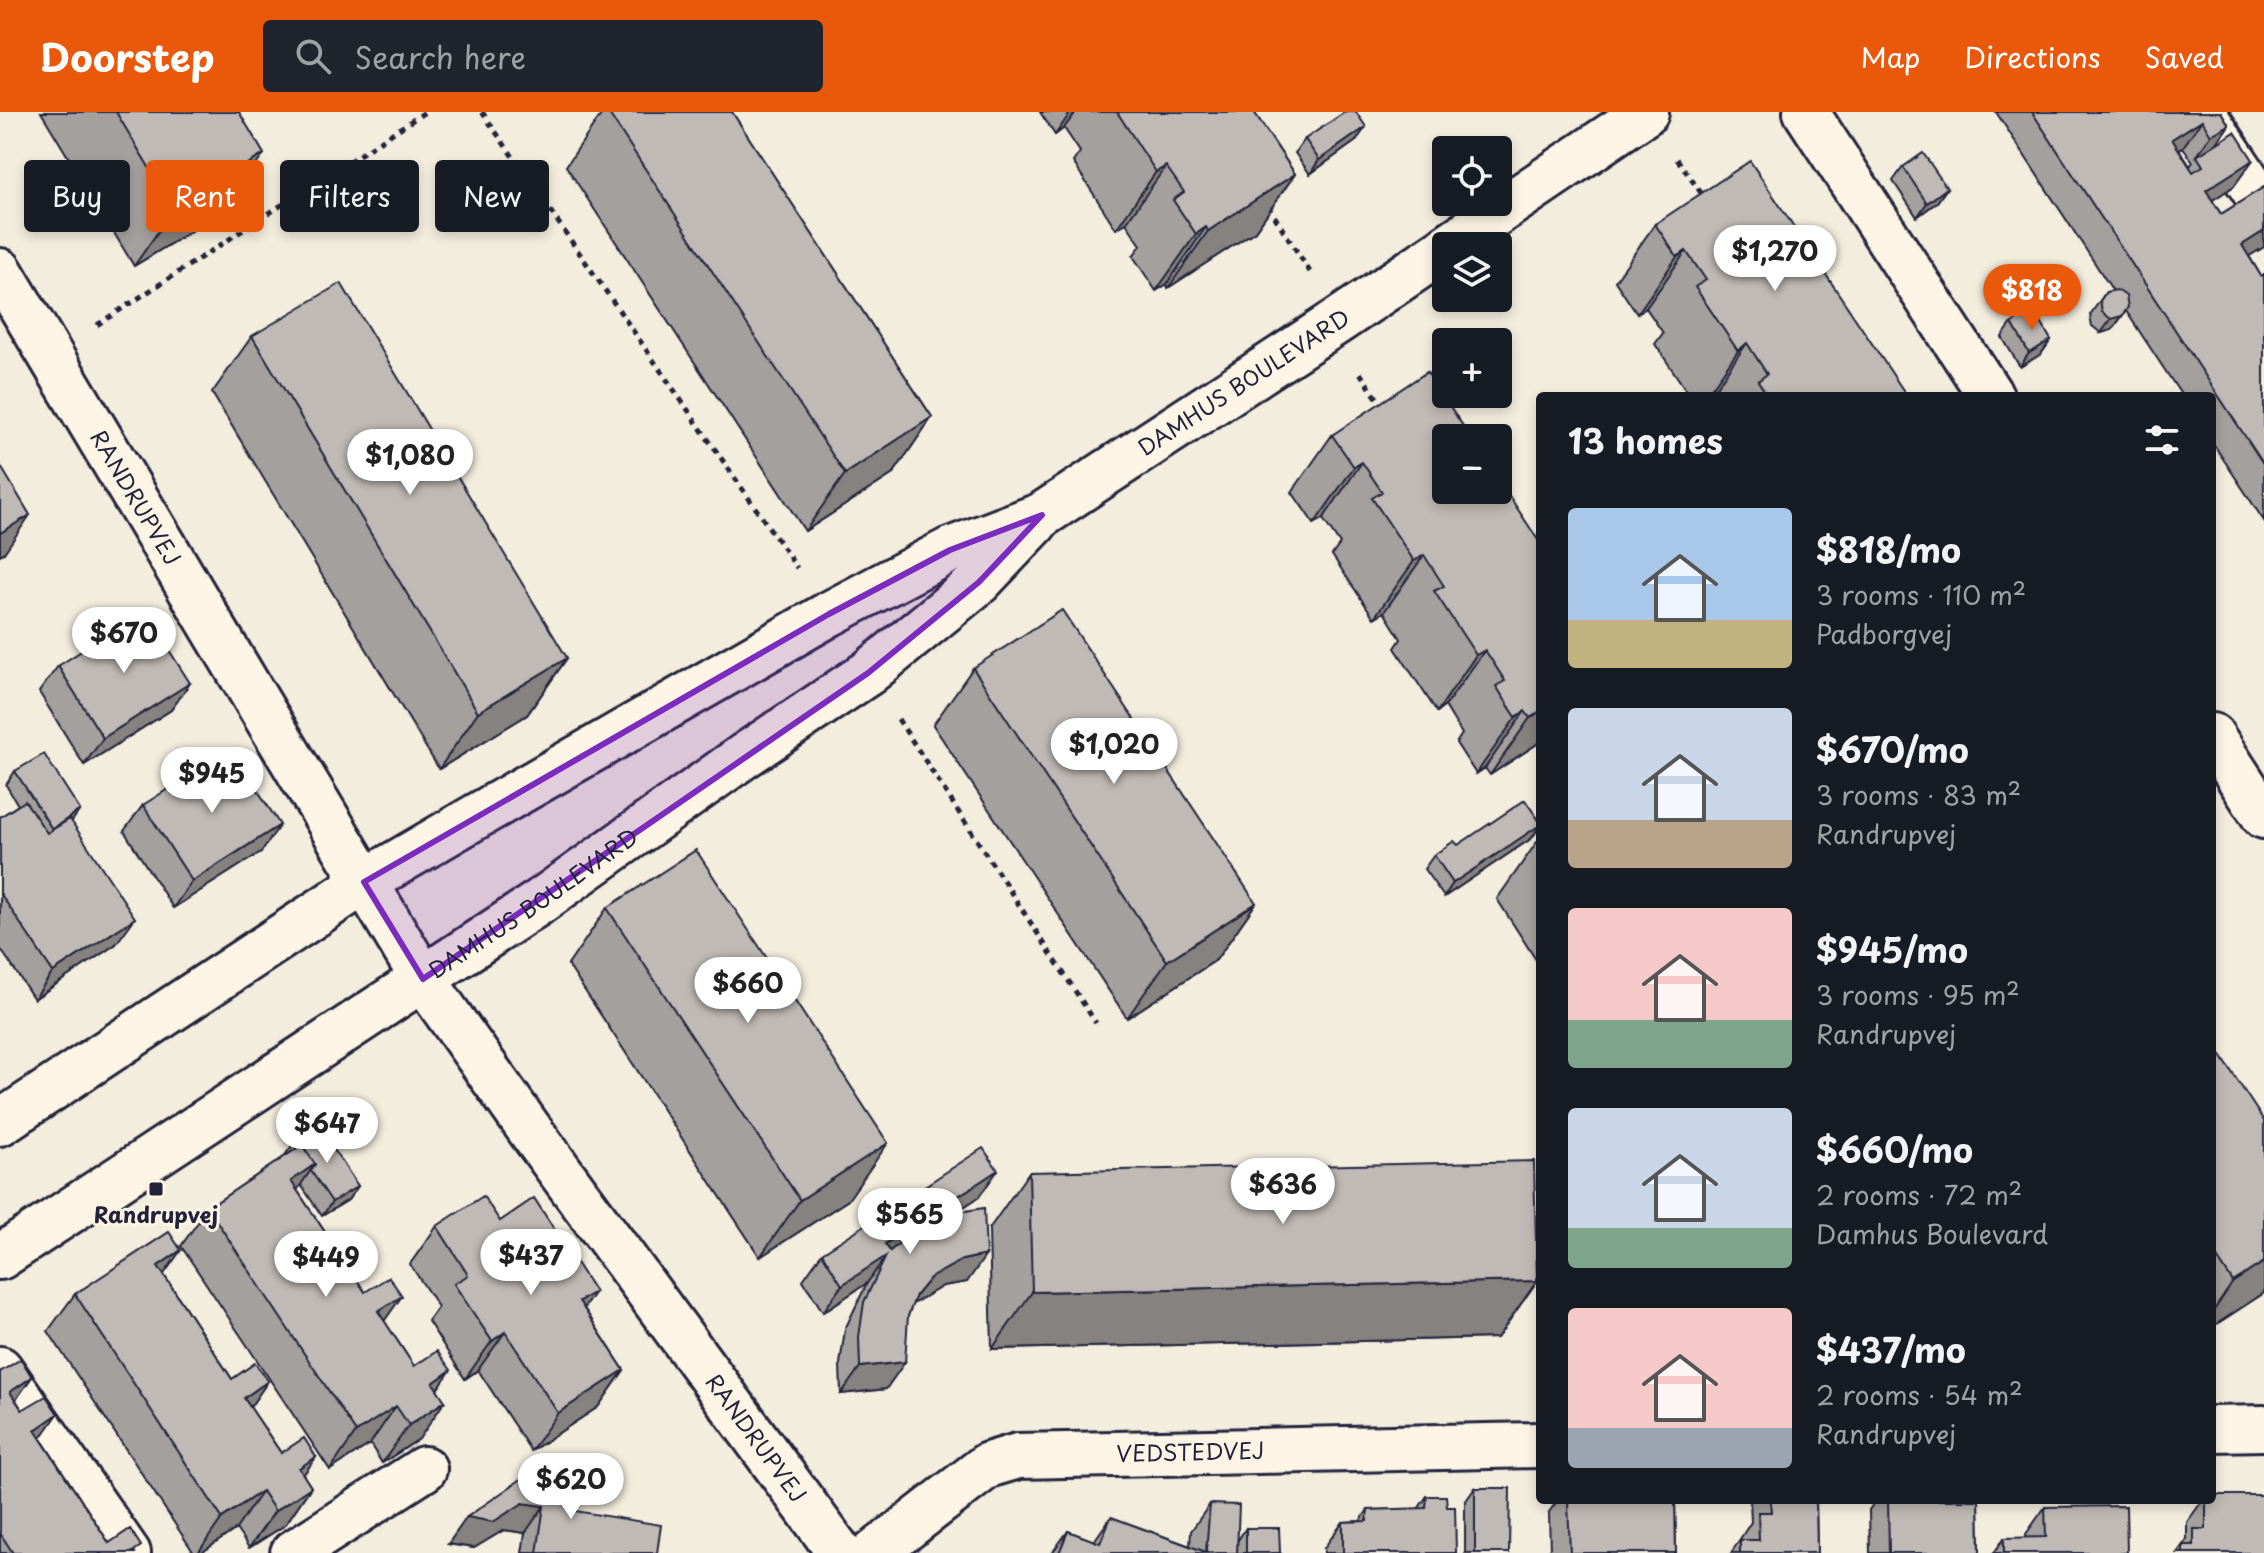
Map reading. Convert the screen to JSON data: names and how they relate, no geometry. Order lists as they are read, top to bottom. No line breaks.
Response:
{"streets":{"street":["DAMHUS BOULEVARD","RANDRUPVEJ","VEDSTEDVEJ"]},"crossings":[["DAMHUS BOULEVARD","RANDRUPVEJ"]],"places":{"transit":["Randrupvej"]},"page":{"header":"Doorstep","search":"Search here","nav":["Map","Directions","Saved"],"map_buttons":["+","−"],"chip":["Buy","Rent","Filters","New"],"price":["$1,270","$818","$1,080","$670","$1,020","$945","$660","$647","$636","$565","$437","$449","$620"],"heading":"13 homes","list":[{"name":"$818/mo","note":"3 rooms · 110 m² · Padborgvej"},{"name":"$670/mo","note":"3 rooms · 83 m² · Randrupvej"},{"name":"$945/mo","note":"3 rooms · 95 m² · Randrupvej"},{"name":"$660/mo","note":"2 rooms · 72 m² · Damhus Boulevard"},{"name":"$437/mo","note":"2 rooms · 54 m² · Randrupvej"}]}}
